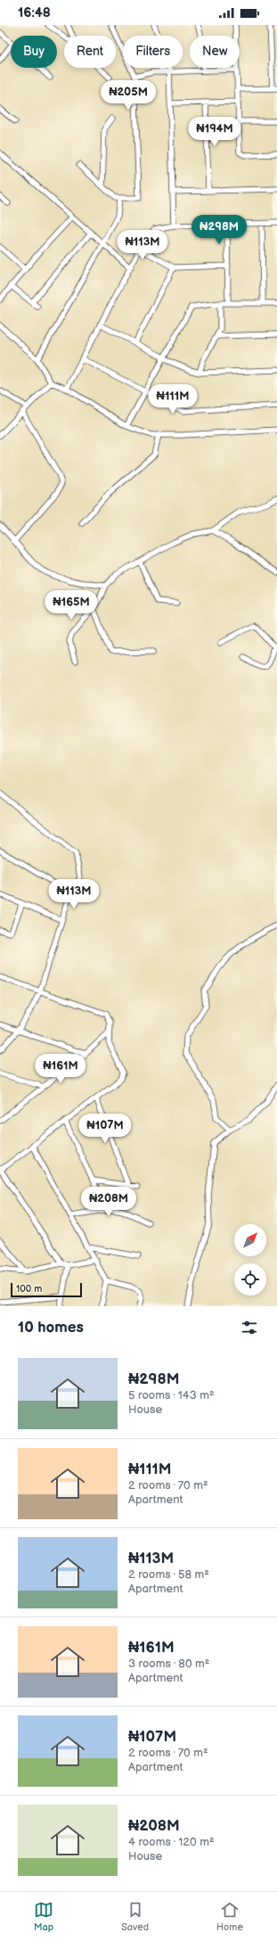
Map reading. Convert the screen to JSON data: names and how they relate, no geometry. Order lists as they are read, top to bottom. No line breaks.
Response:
{"scale_bar":"100 m","north":"top right","page":{"status":"16:48","chip":["Buy","Rent","Filters","New"],"price":["₦205M","₦194M","₦298M","₦113M","₦111M","₦165M","₦113M","₦161M","₦107M","₦208M"],"scale":"100 m","heading":"10 homes","list":[{"name":"₦298M","note":"5 rooms · 143 m² · House"},{"name":"₦111M","note":"2 rooms · 70 m² · Apartment"},{"name":"₦113M","note":"2 rooms · 58 m² · Apartment"},{"name":"₦161M","note":"3 rooms · 80 m² · Apartment"},{"name":"₦107M","note":"2 rooms · 70 m² · Apartment"},{"name":"₦208M","note":"4 rooms · 120 m² · House"}],"tabs":["Map","Saved","Home"]}}
